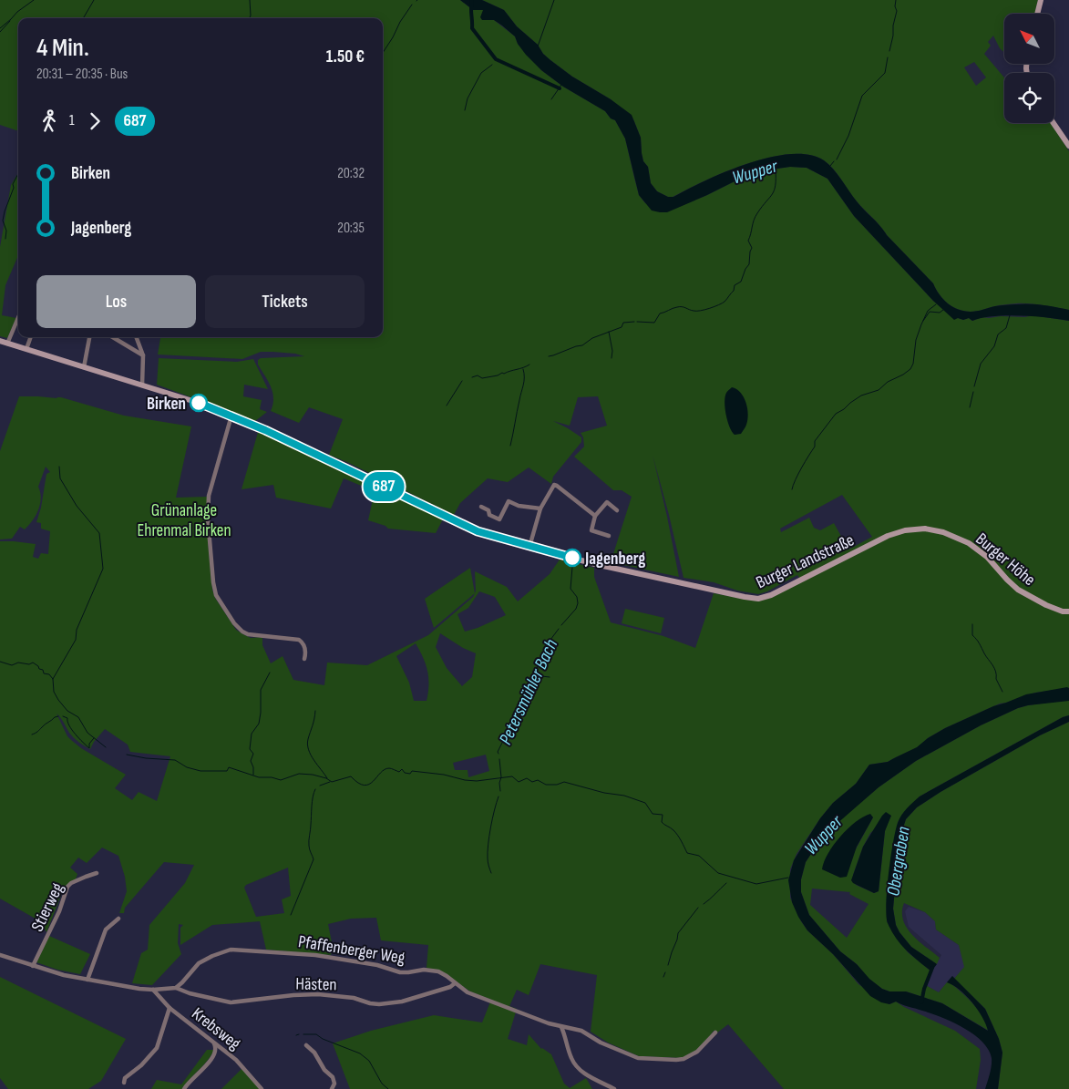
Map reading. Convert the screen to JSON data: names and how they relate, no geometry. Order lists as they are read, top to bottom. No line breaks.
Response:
{"streets":{"main road":["Burger Höhe","Burger Landstraße"],"street":["Stierweg","Pfaffenberger Weg","Hästen","Krebsweg"]},"crossings":[["Burger Höhe","Burger Landstraße"],["Pfaffenberger Weg","Hästen"]],"water":["Wupper","Petersmühler Bach","Obergraben"],"parks":["Grünanlage Ehrenmal Birken"],"places":["Birken","Jagenberg"],"lines":["bus line 687"],"north":"top left","page":{"on_map":"687","heading":["4 Min.","20:31 – 20:35 · Bus","1.50 €"],"legs":["1","687"],"list":[{"name":"Birken","value":"20:32"},{"name":"Jagenberg","value":"20:35"}],"buttons":["Los","Tickets"]}}
